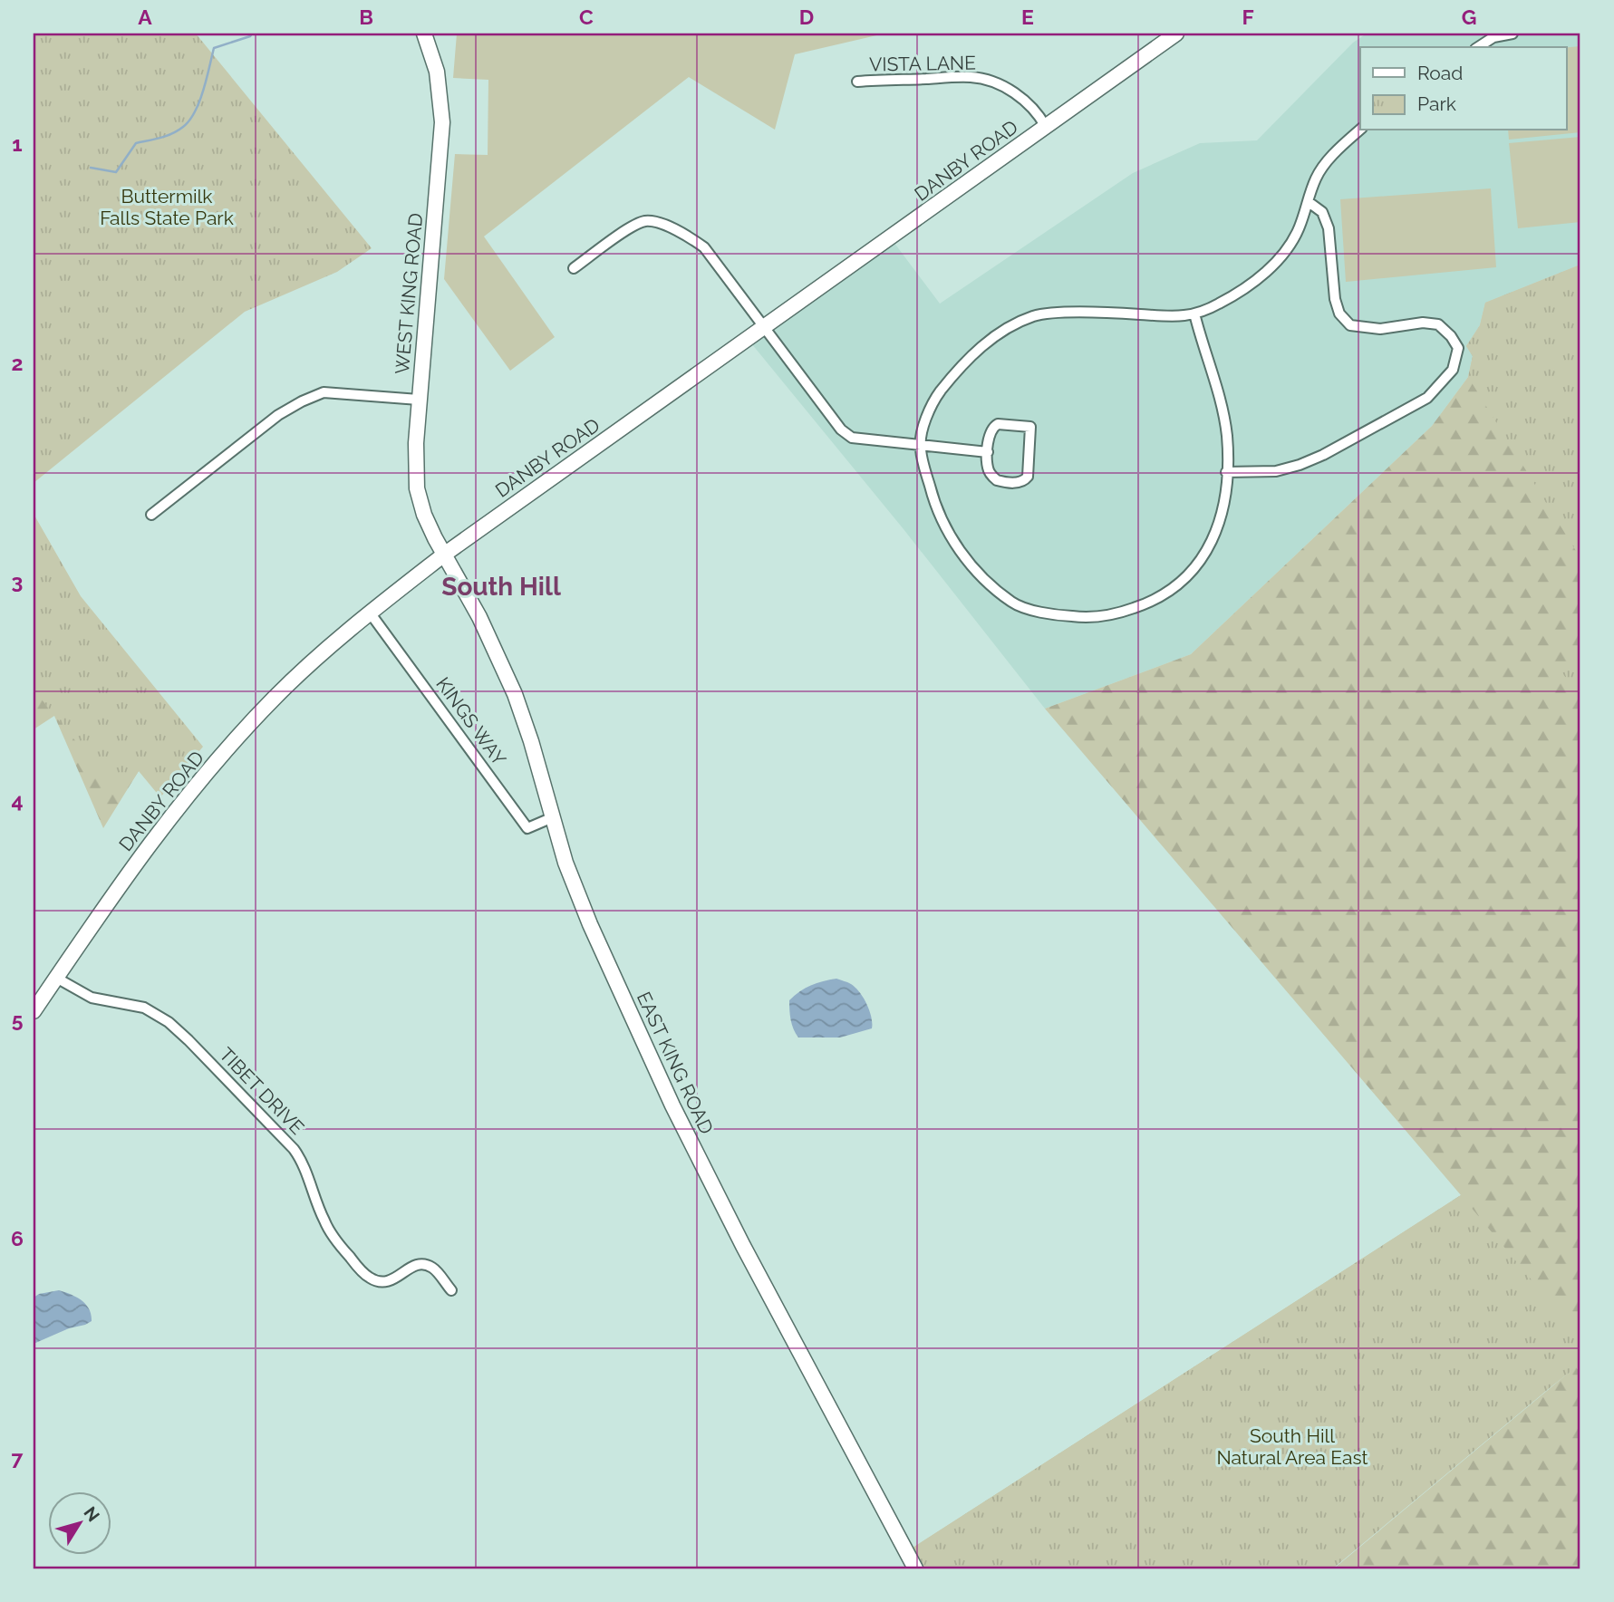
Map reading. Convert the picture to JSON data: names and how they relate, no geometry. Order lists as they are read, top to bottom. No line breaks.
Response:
{"streets":{"street":["VISTA LANE","DANBY ROAD","WEST KING ROAD","KINGS WAY","EAST KING ROAD","TIBET DRIVE"]},"crossings":[["VISTA LANE","DANBY ROAD"],["DANBY ROAD","WEST KING ROAD"],["DANBY ROAD","KINGS WAY"],["DANBY ROAD","EAST KING ROAD"],["DANBY ROAD","TIBET DRIVE"],["WEST KING ROAD","EAST KING ROAD"],["KINGS WAY","EAST KING ROAD"]],"districts":["South Hill"],"parks":["Buttermilk Falls State Park","South Hill Natural Area East"],"legend":["Road","Park"],"north":"top right","grid":{"columns":["A","B","C","D","E","F","G"],"rows":["1","2","3","4","5","6","7"]}}
